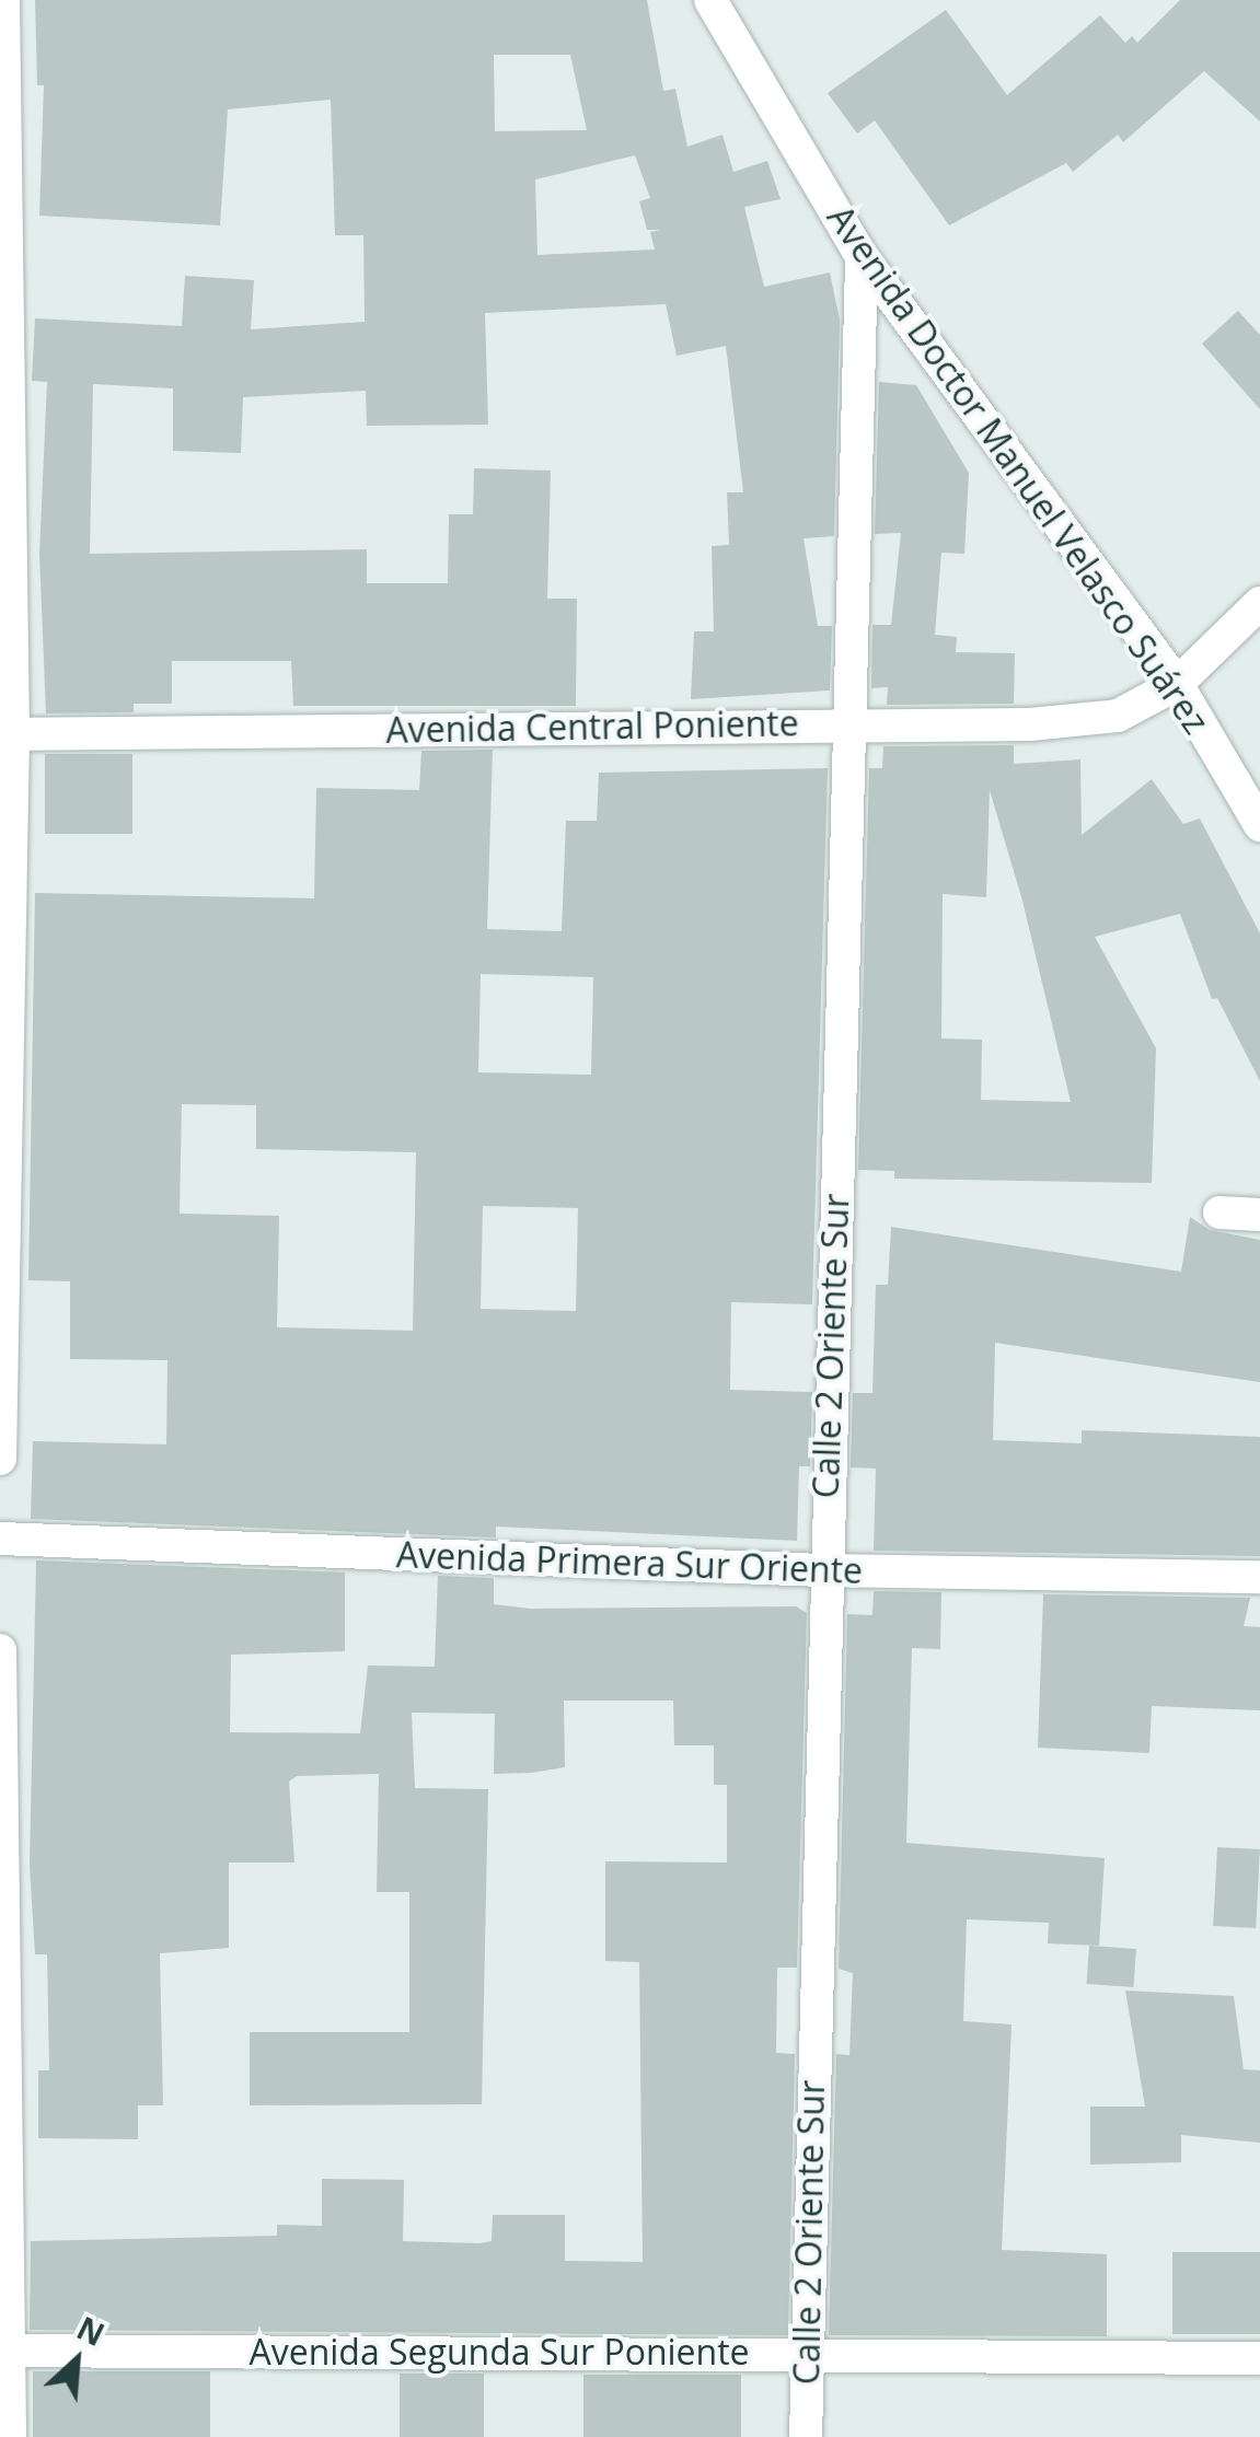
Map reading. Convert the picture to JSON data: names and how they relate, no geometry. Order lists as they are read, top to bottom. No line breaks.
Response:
{"streets":{"street":["Avenida Doctor Manuel Velasco Suárez","Avenida Central Poniente","Calle 2 Oriente Sur","Avenida Primera Sur Oriente","Avenida Segunda Sur Poniente"]},"crossings":[["Avenida Doctor Manuel Velasco Suárez","Avenida Central Poniente"],["Avenida Doctor Manuel Velasco Suárez","Calle 2 Oriente Sur"],["Avenida Central Poniente","Calle 2 Oriente Sur"],["Calle 2 Oriente Sur","Avenida Primera Sur Oriente"],["Calle 2 Oriente Sur","Avenida Segunda Sur Poniente"]],"north":"top right"}
